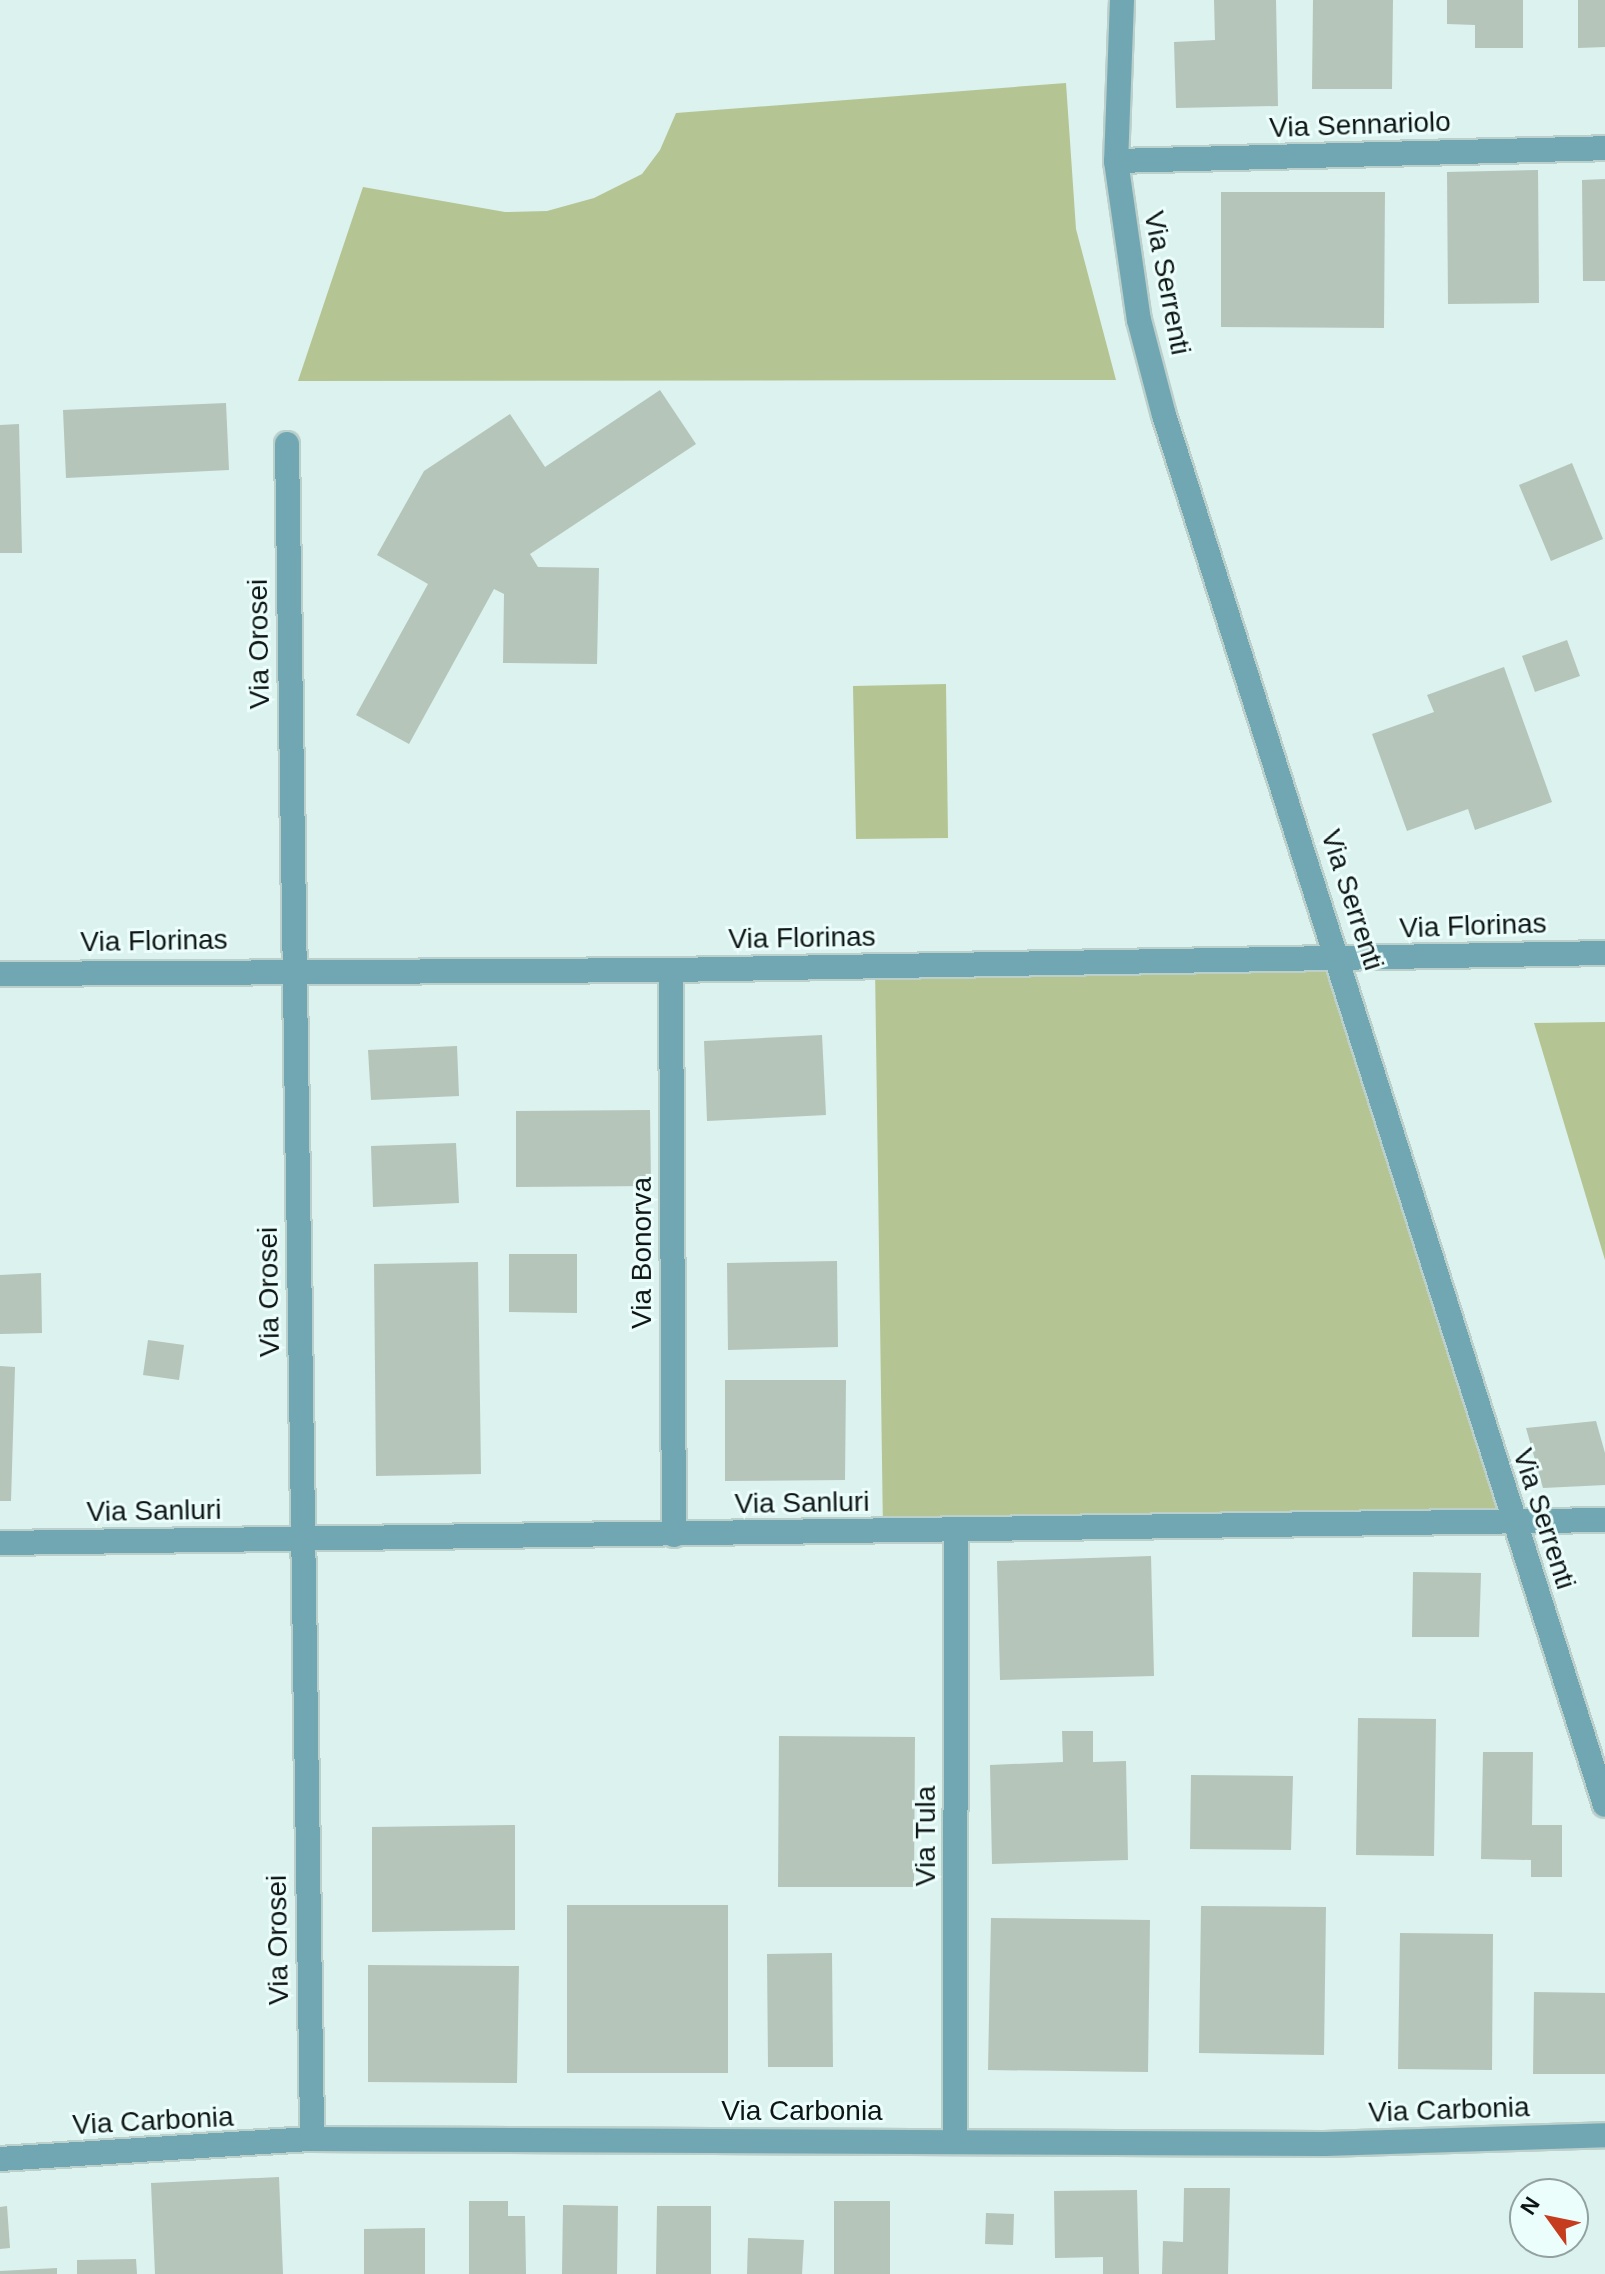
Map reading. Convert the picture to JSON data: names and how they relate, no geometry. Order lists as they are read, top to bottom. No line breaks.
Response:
{"streets":{"street":["Via Sennariolo","Via Serrenti","Via Orosei","Via Florinas","Via Bonorva","Via Sanluri","Via Tula","Via Carbonia"]},"crossings":[["Via Sennariolo","Via Serrenti"],["Via Serrenti","Via Florinas"],["Via Serrenti","Via Sanluri"],["Via Orosei","Via Florinas"],["Via Orosei","Via Sanluri"],["Via Orosei","Via Carbonia"],["Via Florinas","Via Bonorva"],["Via Bonorva","Via Sanluri"],["Via Sanluri","Via Tula"],["Via Tula","Via Carbonia"]],"north":"top left"}
